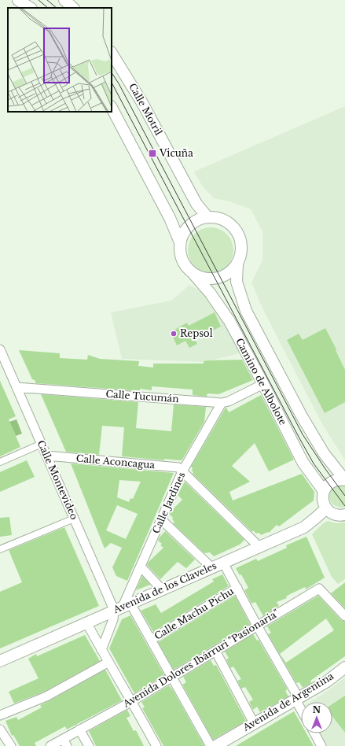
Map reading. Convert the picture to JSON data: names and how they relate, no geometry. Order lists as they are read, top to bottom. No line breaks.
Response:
{"streets":{"street":["Calle Motril","Camino de Albolote","Calle Tucumán","Calle Aconcagua","Calle Montevideo","Calle Jardines","Avenida de los Claveles","Calle Machu Pichu","Avenida Dolores Ibárruri \"Pasionaria\"","Avenida de Argentina"]},"crossings":[["Calle Motril","Camino de Albolote"],["Camino de Albolote","Calle Tucumán"],["Calle Tucumán","Calle Montevideo"],["Calle Tucumán","Calle Jardines"],["Calle Aconcagua","Calle Montevideo"],["Calle Aconcagua","Calle Jardines"],["Calle Montevideo","Calle Jardines"],["Calle Montevideo","Avenida de los Claveles"],["Calle Montevideo","Calle Machu Pichu"],["Calle Montevideo","Avenida Dolores Ibárruri \"Pasionaria\""],["Calle Jardines","Avenida de los Claveles"]],"places":{"transit":["Vicuña"],"other":["Repsol"]},"north":"top"}
